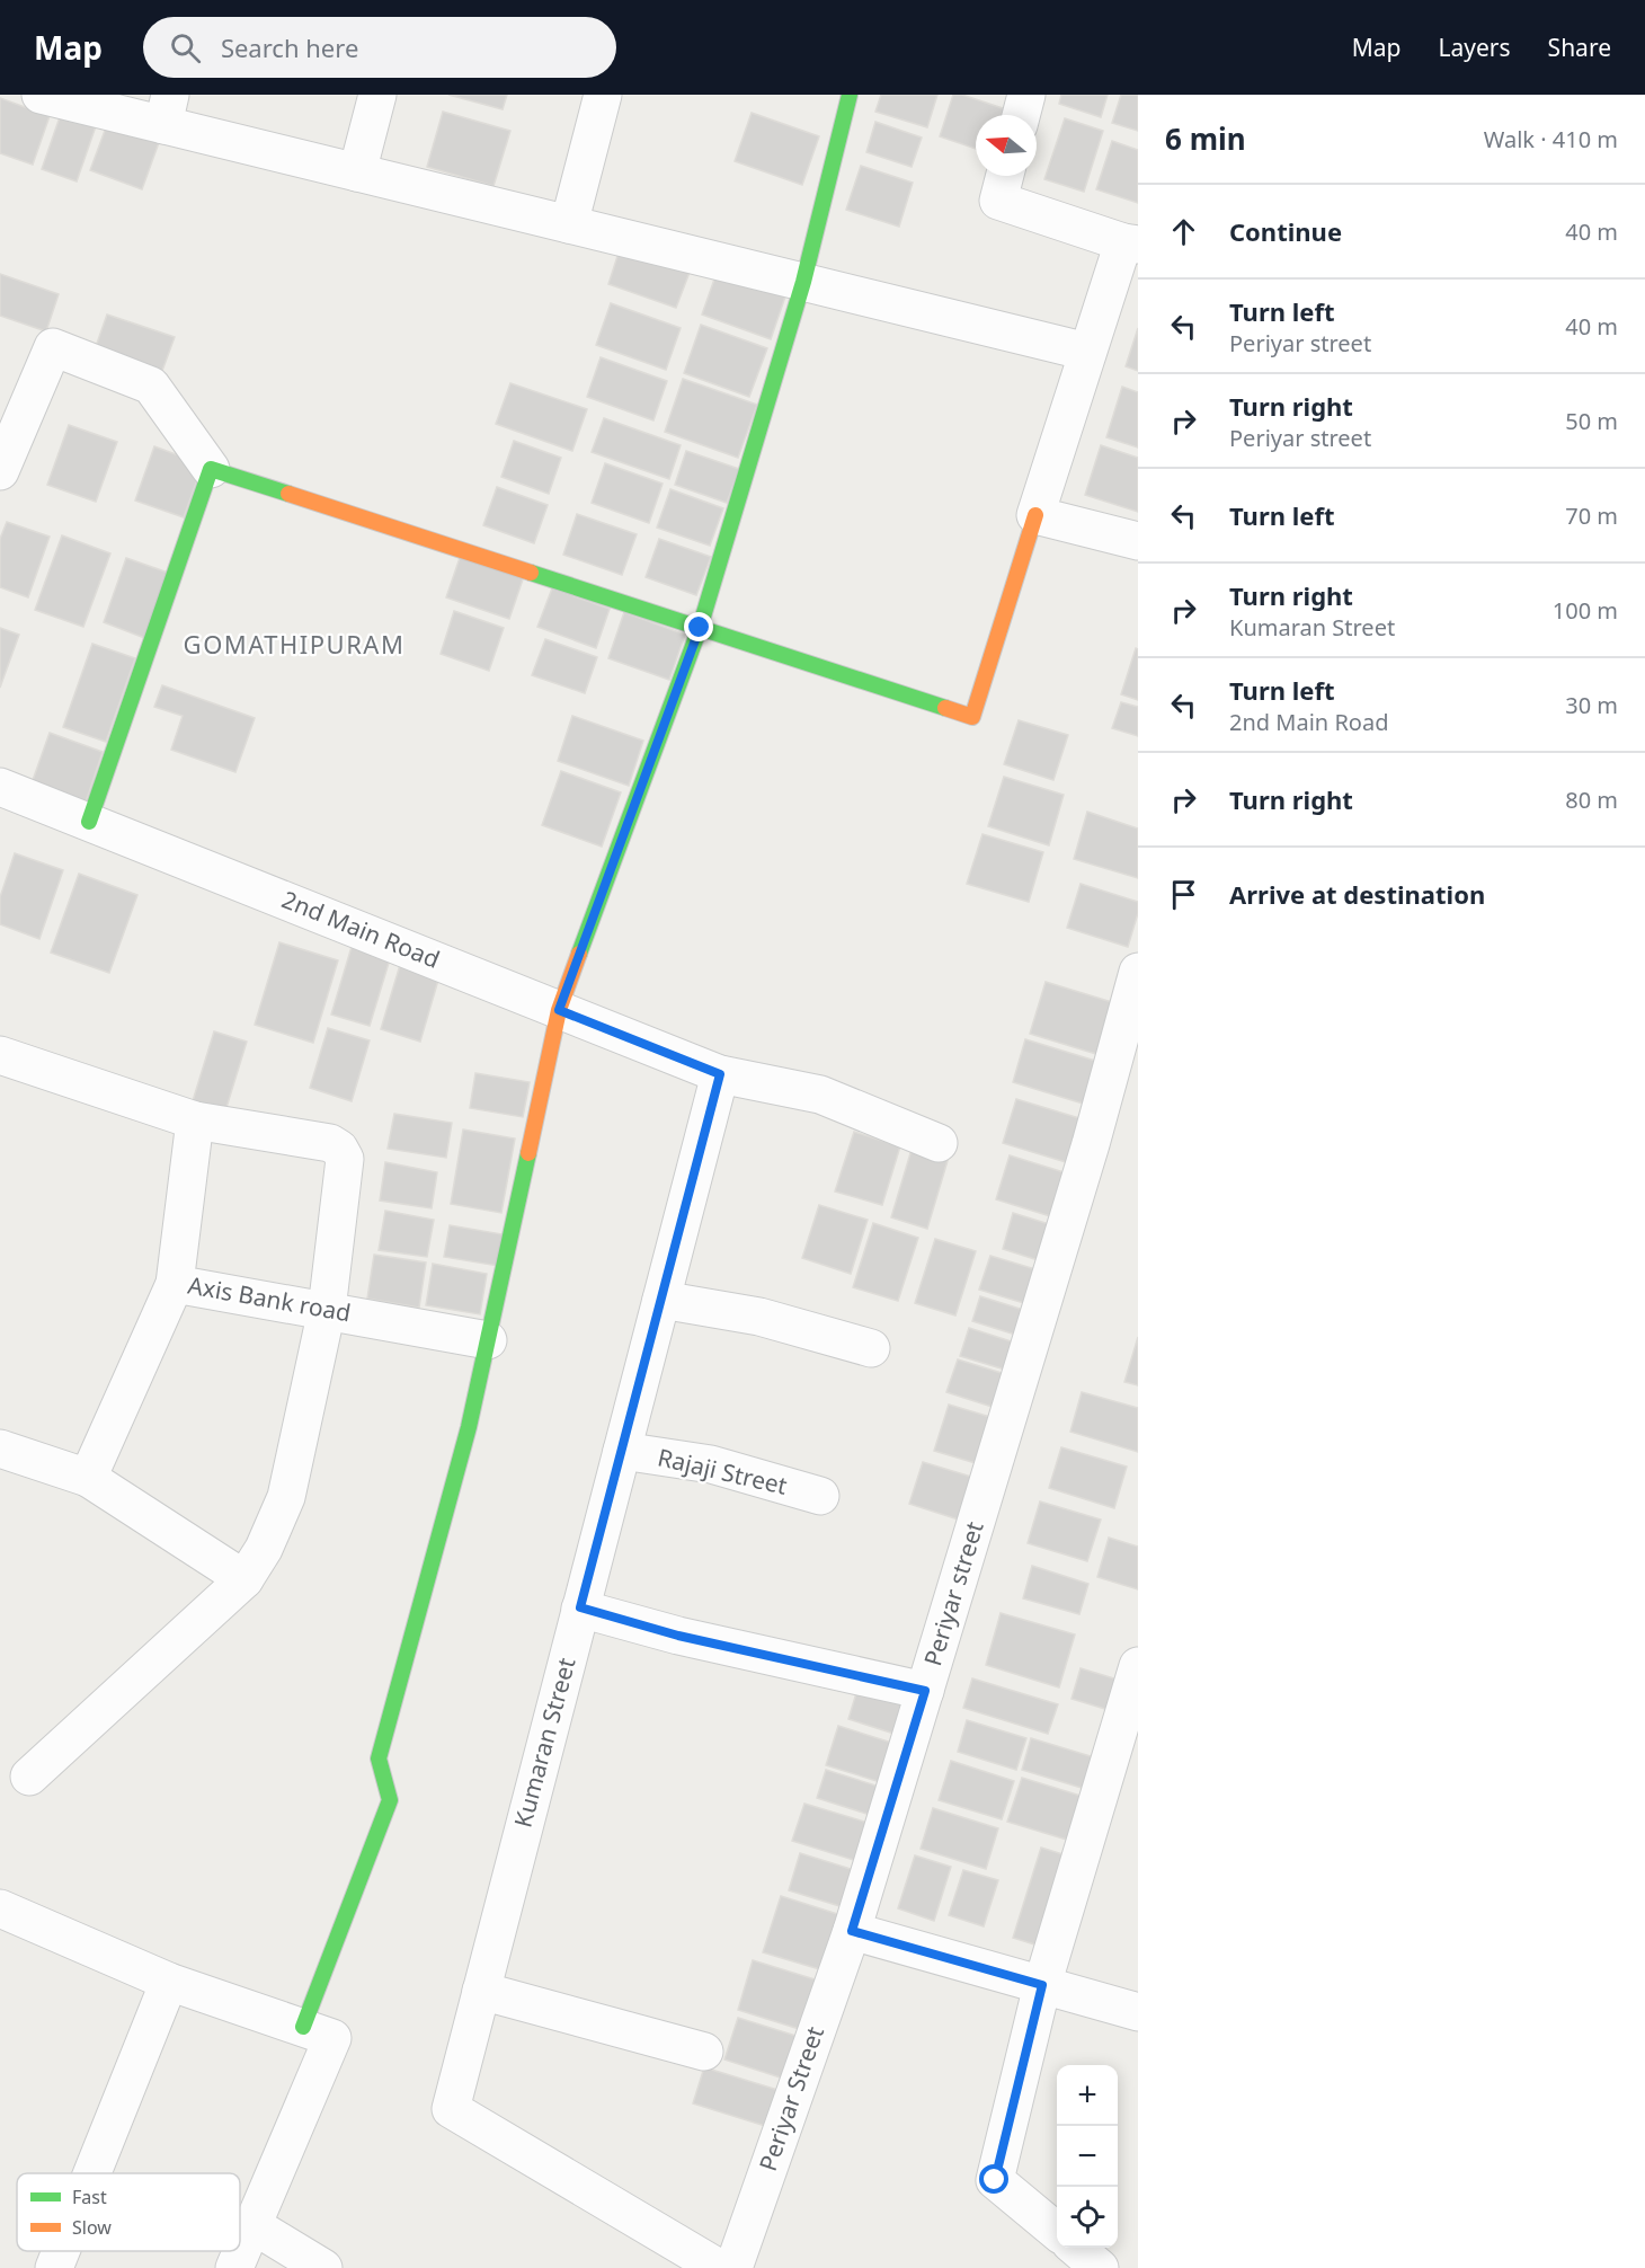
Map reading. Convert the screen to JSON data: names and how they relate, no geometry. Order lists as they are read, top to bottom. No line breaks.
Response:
{"streets":{"street":["2nd Main Road","Axis Bank road","Rajaji Street","Periyar street","Kumaran Street","Periyar Street"]},"crossings":[["2nd Main Road","Kumaran Street"],["Rajaji Street","Kumaran Street"],["Periyar street","Periyar Street"]],"districts":["GOMATHIPURAM"],"legend":["Fast","Slow"],"north":"left","page":{"header":"Map","search":"Search here","nav":["Map","Layers","Share"],"heading":["6 min","Walk · 410 m"],"list":[["Continue","40 m"],["Turn left","Periyar street","40 m"],["Turn right","Periyar street","50 m"],["Turn left","70 m"],["Turn right","Kumaran Street","100 m"],["Turn left","2nd Main Road","30 m"],["Turn right","80 m"],"Arrive at destination"],"map_buttons":["+","−"]}}
